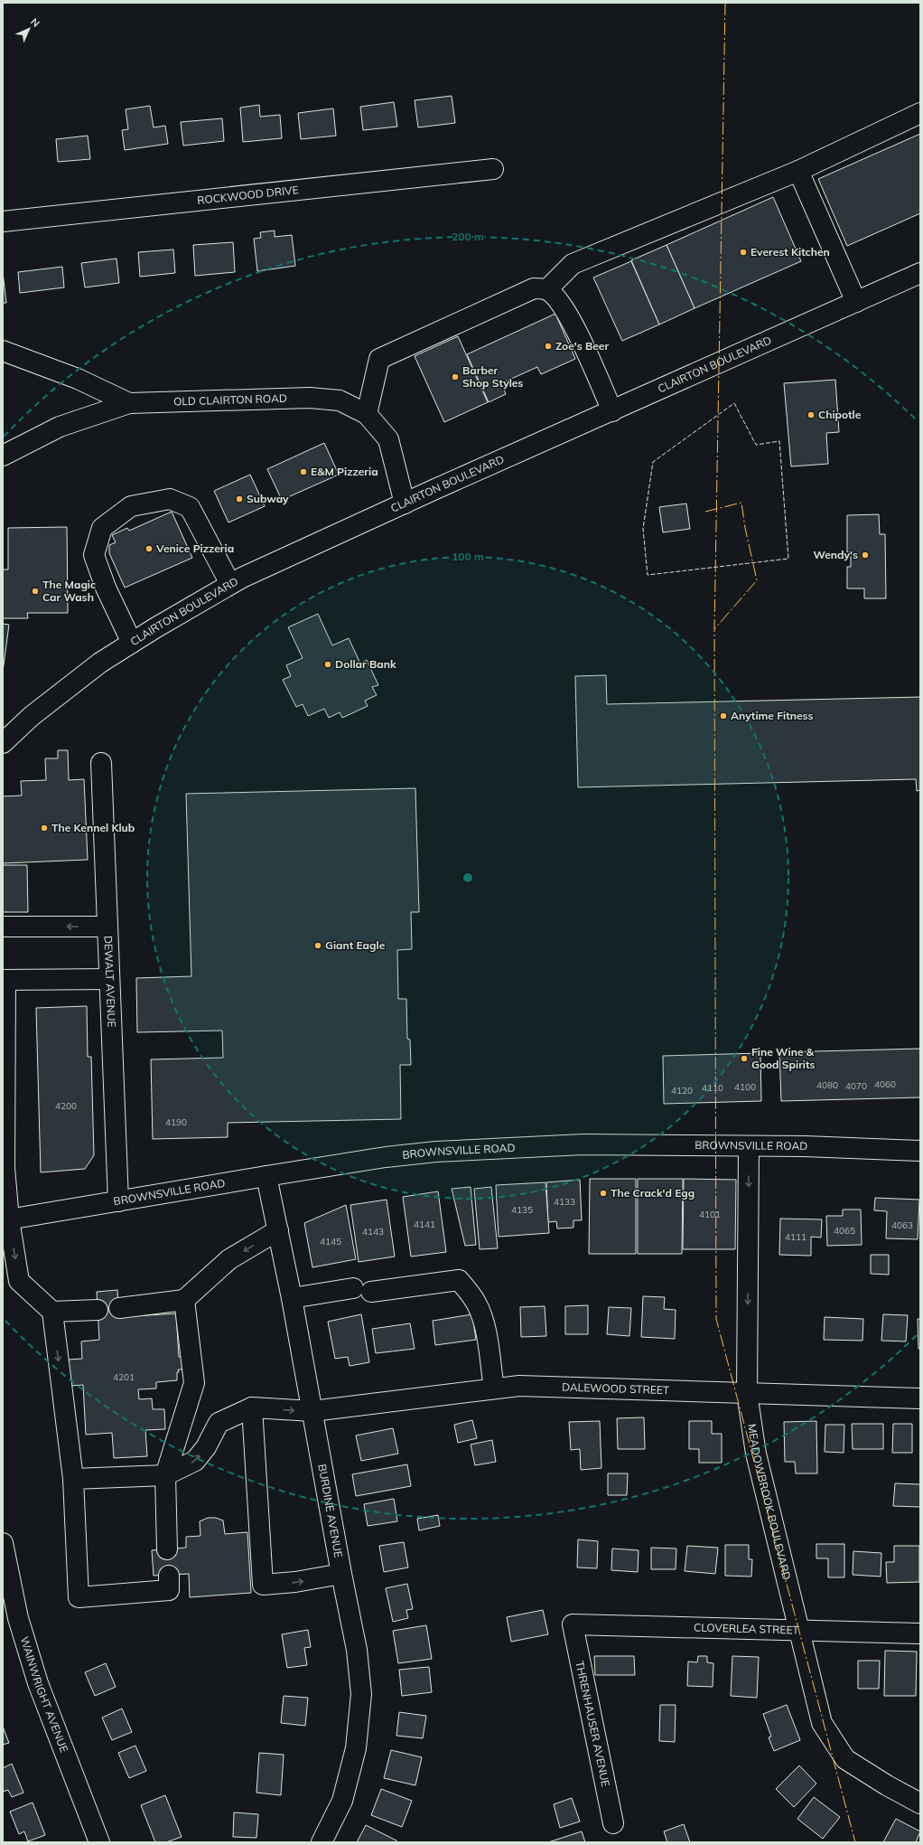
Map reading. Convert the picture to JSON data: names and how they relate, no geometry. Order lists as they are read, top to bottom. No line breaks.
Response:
{"streets":{"main road":["ROCKWOOD DRIVE","CLAIRTON BOULEVARD","OLD CLAIRTON ROAD","DEWALT AVENUE","BROWNSVILLE ROAD","DALEWOOD STREET","MEADOWBROOK BOULEVARD","BURDINE AVENUE","CLOVERLEA STREET","WAINWRIGHT AVENUE","THRENHAUSER AVENUE"]},"crossings":[["CLAIRTON BOULEVARD","OLD CLAIRTON ROAD"],["DEWALT AVENUE","BROWNSVILLE ROAD"],["BROWNSVILLE ROAD","MEADOWBROOK BOULEVARD"],["BROWNSVILLE ROAD","BURDINE AVENUE"],["DALEWOOD STREET","MEADOWBROOK BOULEVARD"],["DALEWOOD STREET","BURDINE AVENUE"],["MEADOWBROOK BOULEVARD","CLOVERLEA STREET"],["CLOVERLEA STREET","THRENHAUSER AVENUE"]],"places":["Everest Kitchen","Zoe's Beer","Barber Shop Styles","Chipotle","E&M Pizzeria","Subway","Venice Pizzeria","Wendy's","The Magic Car Wash","Dollar Bank","Anytime Fitness","The Kennel Klub","Giant Eagle","Fine Wine & Good Spirits","The Crack'd Egg"],"house_numbers":["4060","4080","4070","4100","4110","4120","4200","4190","4133","4135","4101","4141","4063","4065","4143","4111","4145","4201"],"north":"top right","rings":["200 m","100 m"]}
